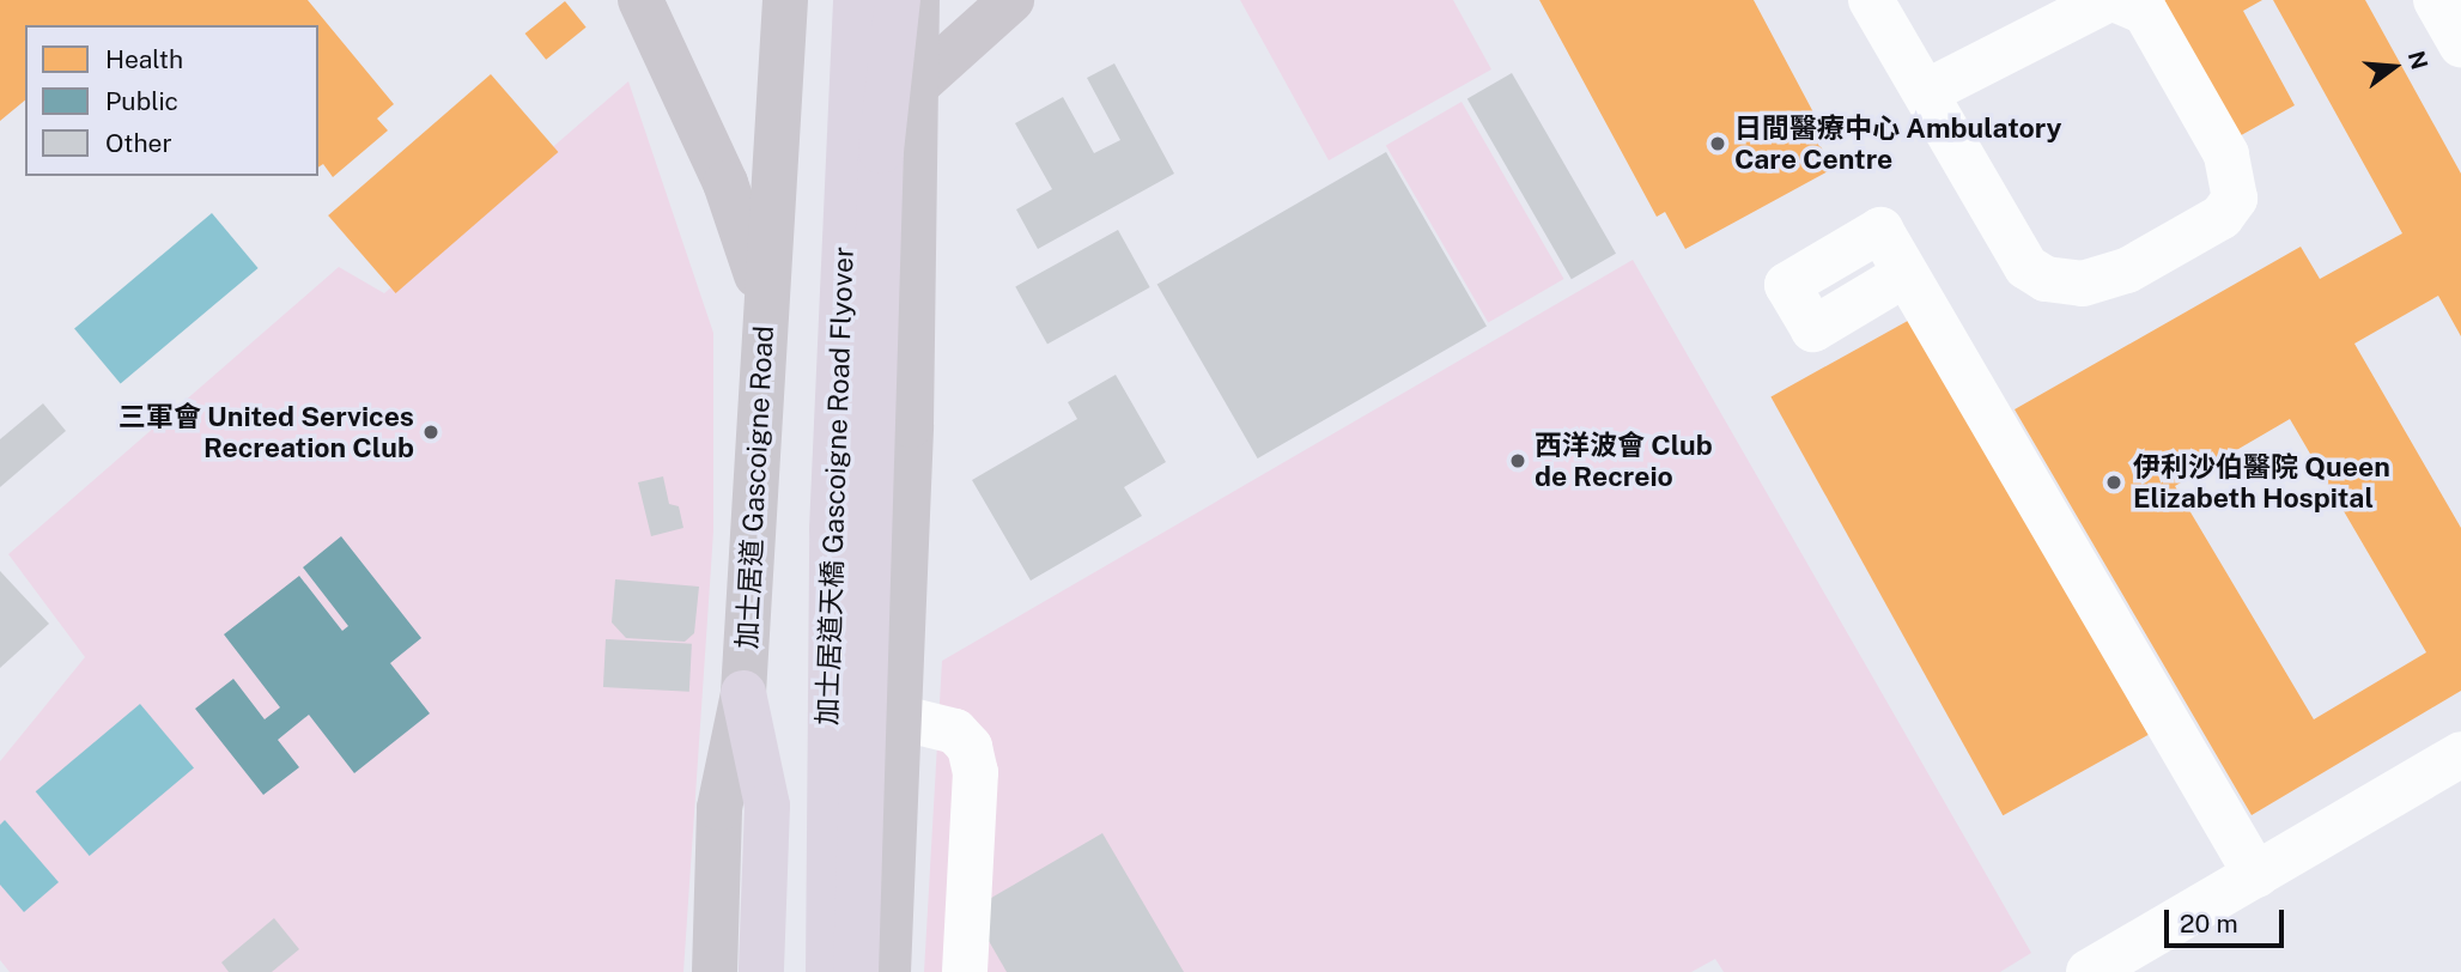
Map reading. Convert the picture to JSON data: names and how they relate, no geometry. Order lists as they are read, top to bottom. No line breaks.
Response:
{"streets":{"highway":["加士居道天橋 Gascoigne Road Flyover"],"main road":["加士居道 Gascoigne Road"]},"places":["日間醫療中心 Ambulatory Care Centre","三軍會 United Services Recreation Club","西洋波會 Club de Recreio","伊利沙伯醫院 Queen Elizabeth Hospital"],"legend":["Health","Public","Other"],"scale_bar":"20 m","north":"right"}
